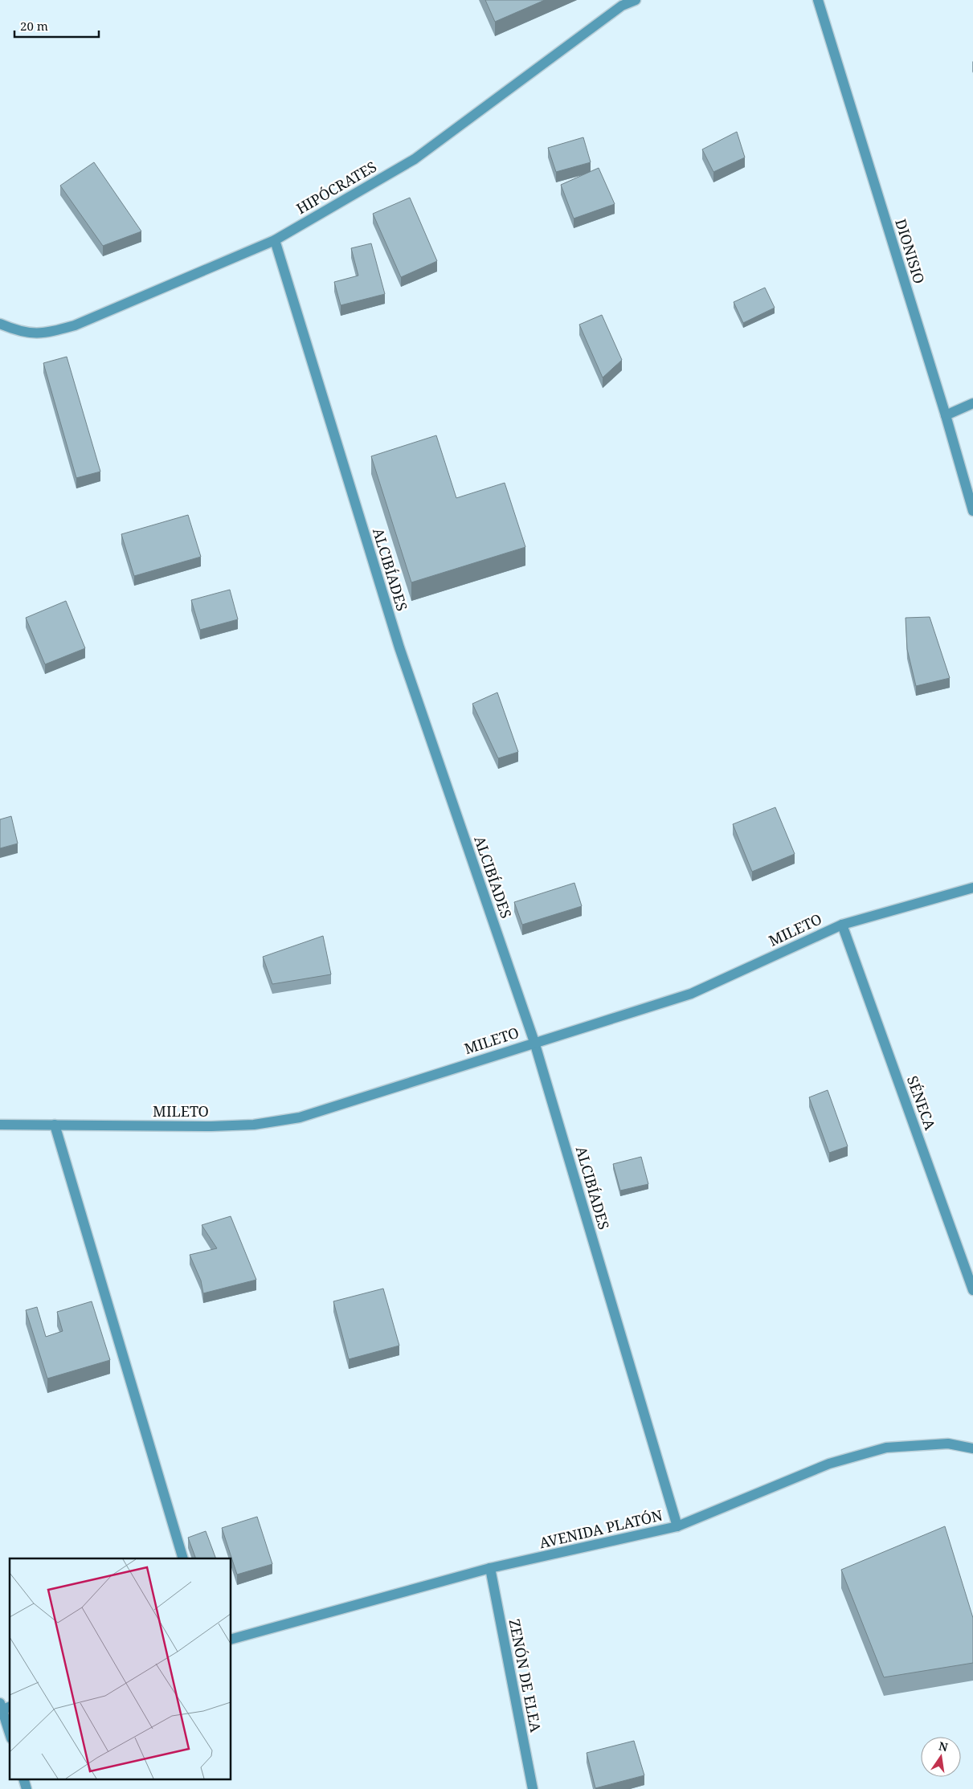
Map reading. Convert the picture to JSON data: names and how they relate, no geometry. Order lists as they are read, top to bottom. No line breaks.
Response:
{"streets":{"street":["HIPÓCRATES","DIONISIO","ALCIBÍADES","MILETO","SÉNECA","AVENIDA PLATÓN","ZENÓN DE ELEA"]},"crossings":[["HIPÓCRATES","ALCIBÍADES"],["ALCIBÍADES","MILETO"],["ALCIBÍADES","AVENIDA PLATÓN"],["MILETO","SÉNECA"],["AVENIDA PLATÓN","ZENÓN DE ELEA"]],"scale_bar":"20 m","north":"top"}
